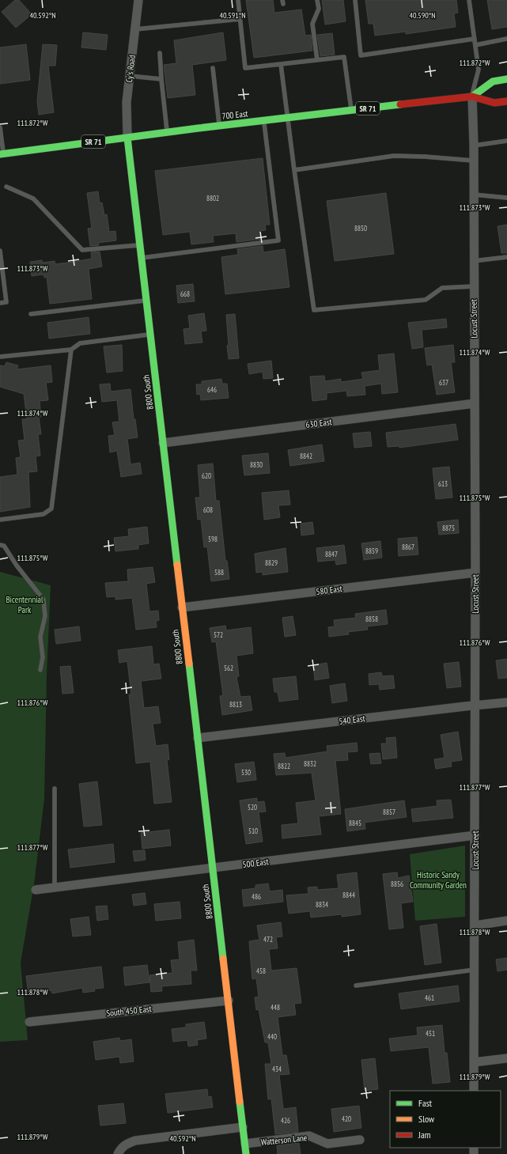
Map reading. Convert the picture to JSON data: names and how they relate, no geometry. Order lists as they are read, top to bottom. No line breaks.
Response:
{"streets":{"street":["Cy's Road","SR 71","700 East","Locust Street","8800 South","630 East","580 East","540 East","500 East","South 450 East","Watterson Lane"]},"crossings":[["Cy's Road","700 East"],["Cy's Road","8800 South"],["700 East","Locust Street"],["700 East","8800 South"],["Locust Street","630 East"],["Locust Street","580 East"],["Locust Street","540 East"],["Locust Street","500 East"],["8800 South","630 East"],["8800 South","580 East"],["8800 South","540 East"],["8800 South","500 East"],["8800 South","South 450 East"],["8800 South","Watterson Lane"]],"parks":["Bicentennial Park","Historic Sandy Community Garden"],"house_numbers":["8802","8850","668","637","646","8842","8830","620","613","608","8875","598","8867","8859","8847","8829","588","8858","572","562","8813","8832","8822","530","520","8857","8845","510","8856","8844","486","8834","472","458","461","448","451","440","434","420","426"],"legend":["Fast","Slow","Jam"],"coordinates":["40.592°N","40.591°N","40.590°N","111.872°W","111.873°W","111.874°W","111.875°W","111.876°W","111.877°W","111.878°W","111.879°W"]}
